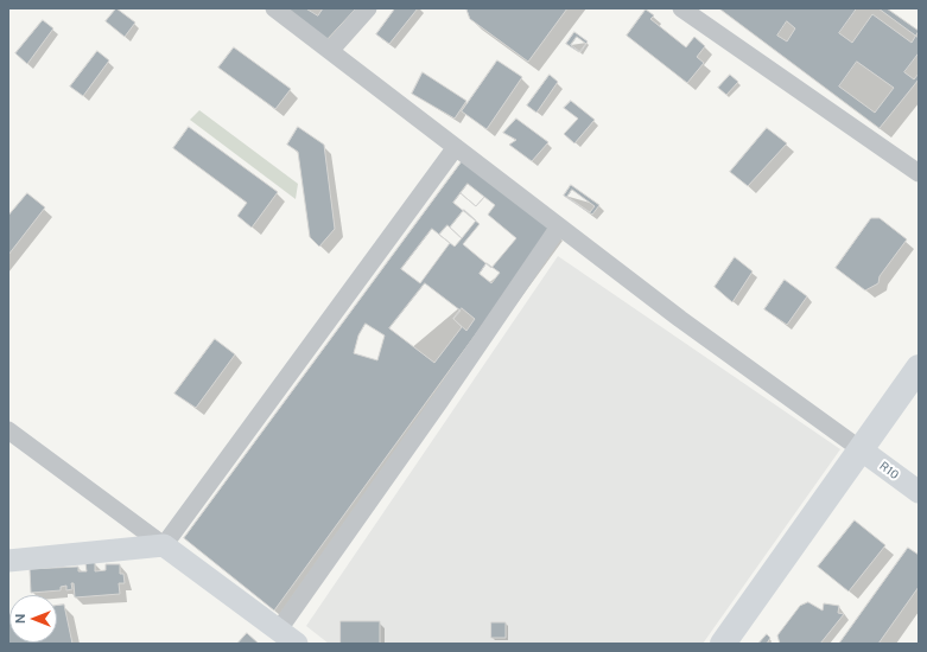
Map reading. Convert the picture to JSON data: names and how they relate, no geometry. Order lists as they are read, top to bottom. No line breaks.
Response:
{"streets":{"main road":["R10"]},"north":"left"}
